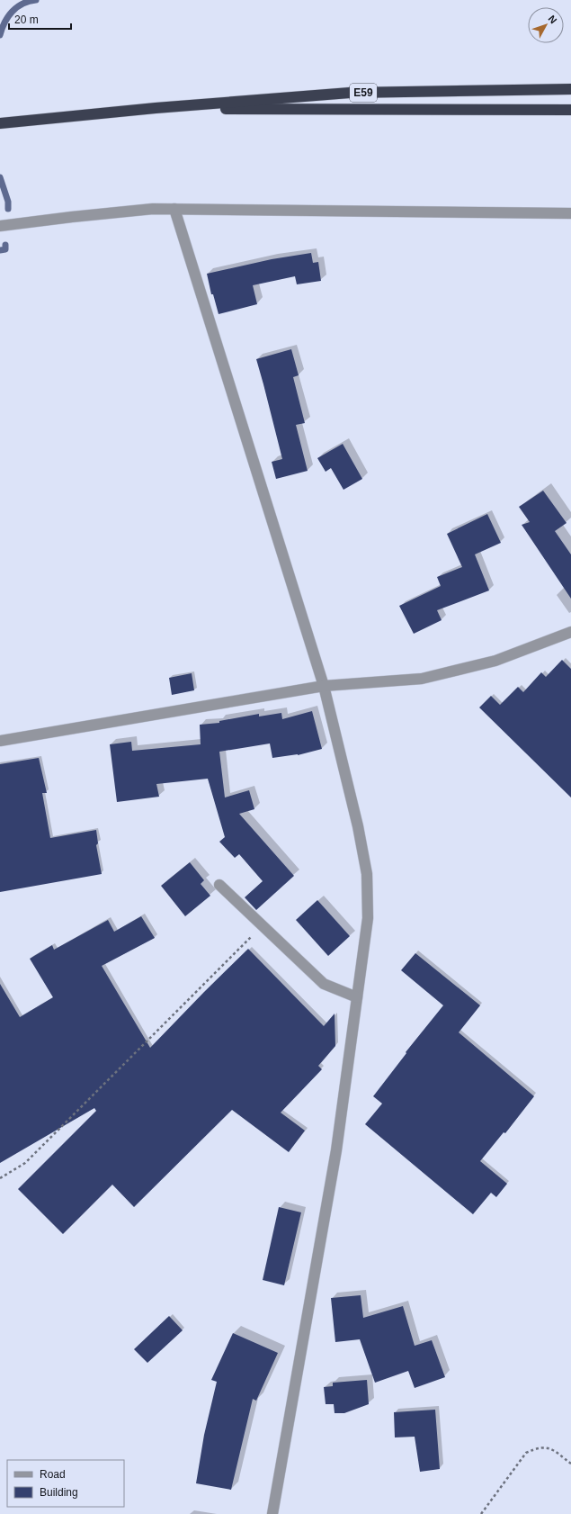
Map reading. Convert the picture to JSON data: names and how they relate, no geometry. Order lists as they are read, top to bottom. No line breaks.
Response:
{"streets":{"highway":["E59"]},"legend":["Road","Building"],"scale_bar":"20 m","north":"top right"}
